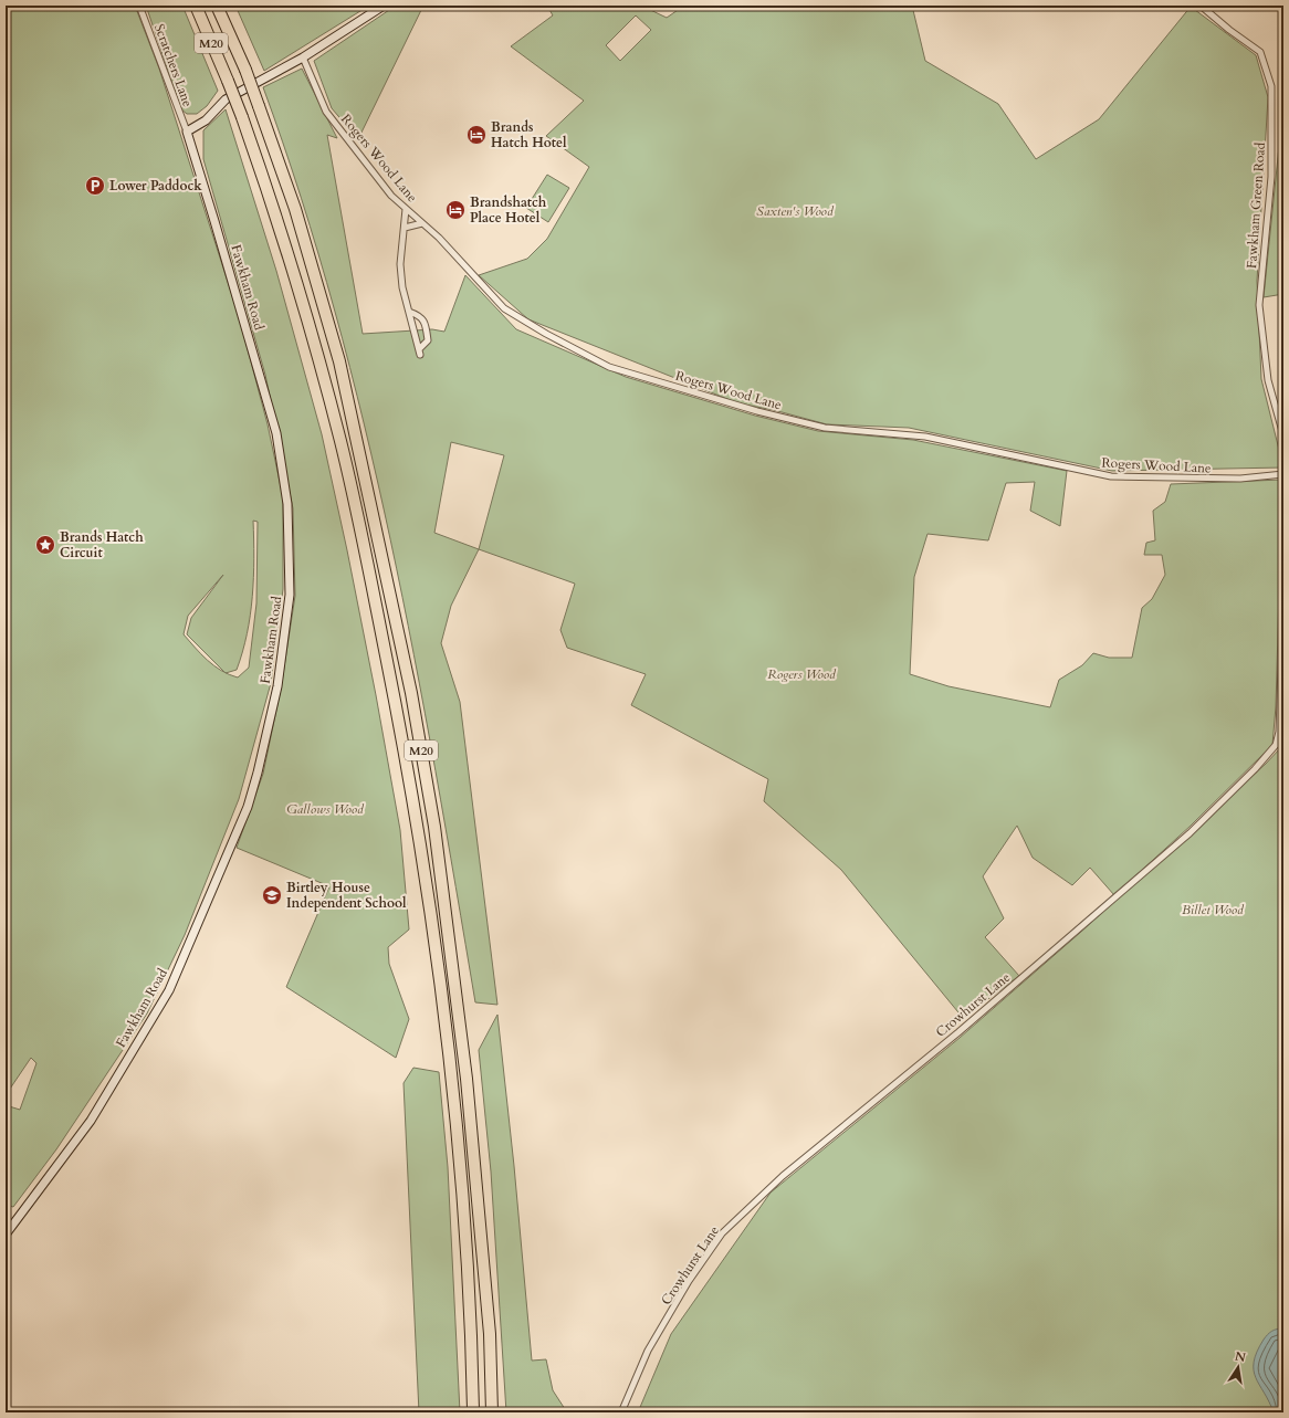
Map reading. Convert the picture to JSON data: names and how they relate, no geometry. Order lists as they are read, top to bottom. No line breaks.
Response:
{"streets":{"highway":["M20"],"street":["Scratchers Lane","Rogers Wood Lane","Fawkham Green Road","Fawkham Road","Crowhurst Lane"]},"crossings":[["Scratchers Lane","Fawkham Road"]],"parks":["Saxten's Wood","Rogers Wood","Gallows Wood","Billet Wood"],"places":{"hotel":["Brands Hatch Hotel","Brandshatch Place Hotel"],"parking":["Lower Paddock"],"place":["Brands Hatch Circuit"],"school or university":["Birtley House Independent School"]},"north":"top"}
